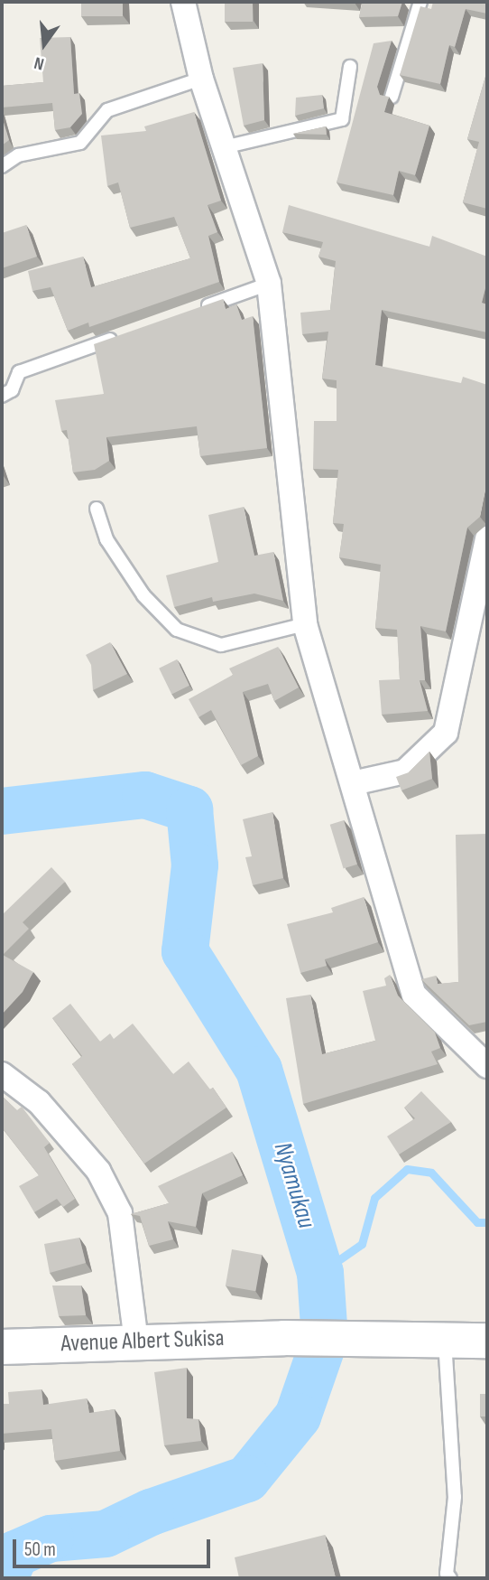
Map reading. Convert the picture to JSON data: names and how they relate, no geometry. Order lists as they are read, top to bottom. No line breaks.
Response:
{"streets":{"street":["Avenue Albert Sukisa"]},"water":["Nyamukau"],"scale_bar":"50 m","north":"bottom"}
